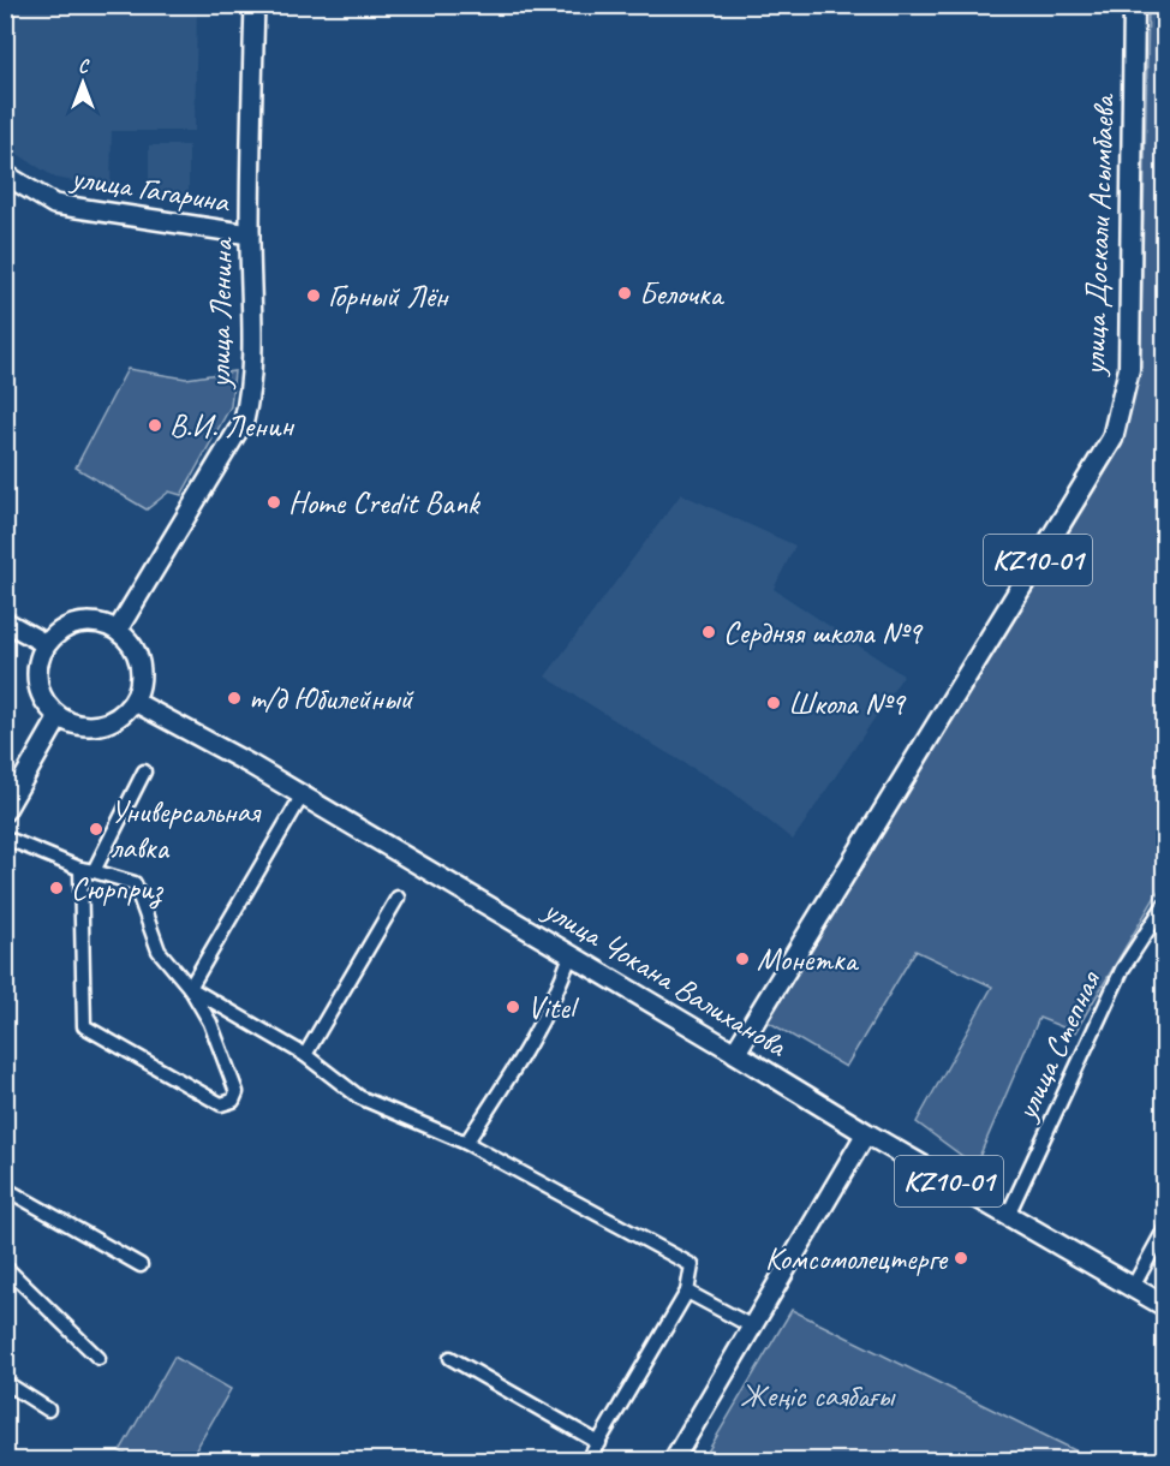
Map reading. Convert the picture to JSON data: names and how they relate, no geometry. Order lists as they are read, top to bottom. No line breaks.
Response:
{"streets":{"main road":["улица Доскали Асымбаева","KZ10-01","улица Чокана Валиханова"],"street":["улица Гагарина","улица Ленина","улица Степная"]},"crossings":[["улица Гагарина","улица Ленина"],["улица Доскали Асымбаева","улица Чокана Валиханова"],["улица Ленина","улица Чокана Валиханова"],["улица Чокана Валиханова","улица Степная"]],"parks":["Жеңіс саябағы"],"places":["Белочка","Горный Лён","В.И. Ленин","Home Credit Bank","Сердняя школа №9","т/д Юбилейный","Школа №9","Универсальная лавка","Сюрприз","Монетка","Vitel","Комсомолецтерге"],"north":"top"}
